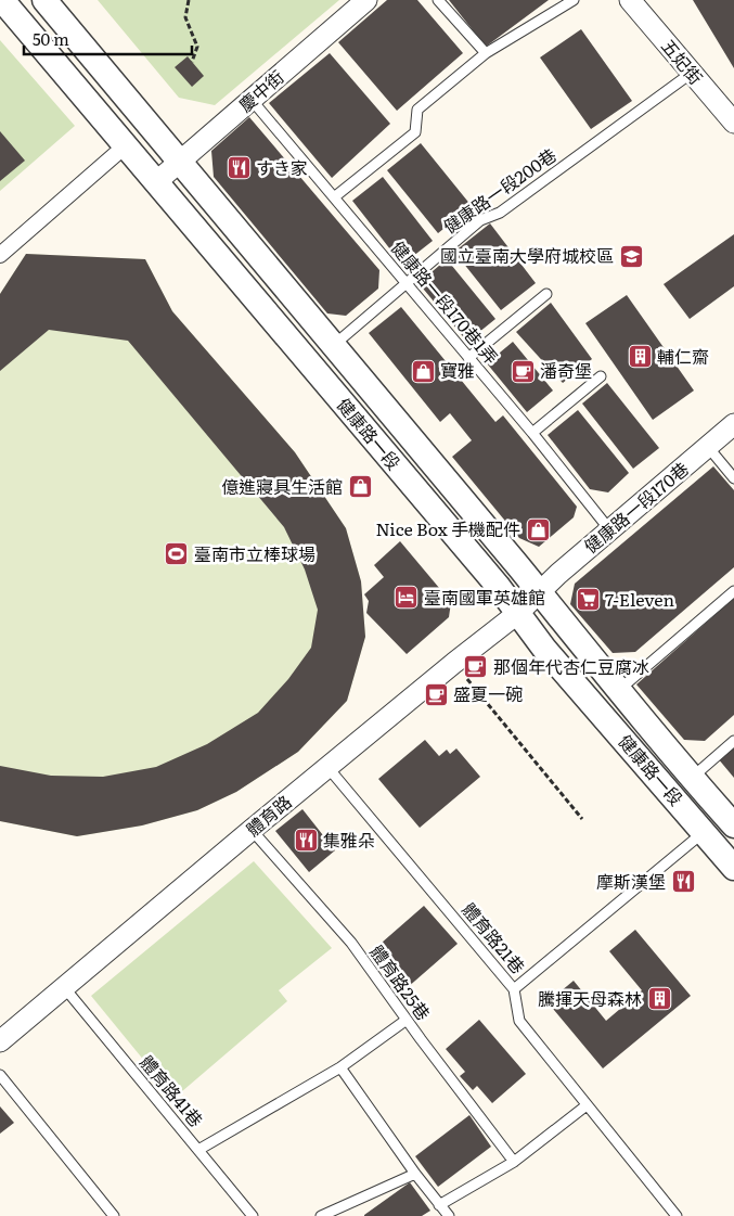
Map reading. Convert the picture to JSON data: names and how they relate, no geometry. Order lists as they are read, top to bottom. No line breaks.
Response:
{"streets":{"street":["五妃街","慶中街","健康路一段","健康路一段170巷","體育路"],"lane":["健康路一段200巷","健康路一段170巷1弄","體育路21巷","體育路25巷","體育路41巷"]},"crossings":[["五妃街","健康路一段200巷"],["慶中街","健康路一段170巷1弄"],["慶中街","健康路一段"],["健康路一段200巷","健康路一段170巷1弄"],["健康路一段200巷","健康路一段"],["健康路一段170巷1弄","健康路一段170巷"],["健康路一段","健康路一段170巷"],["健康路一段","體育路"],["健康路一段170巷","體育路"],["體育路","體育路21巷"],["體育路","體育路25巷"],["體育路","體育路41巷"]],"places":{"restaurant":["すき家","集雅朵","摩斯漢堡"],"school or university":["國立臺南大學府城校區"],"building":["輔仁齋","騰揮天母森林"],"shop":["寶雅","億進寢具生活館","Nice Box 手機配件"],"cafe":["潘奇堡","那個年代杏仁豆腐冰","盛夏一碗"],"sports":["臺南市立棒球場"],"hotel":["臺南國軍英雄館"],"supermarket":["7-Eleven"]},"scale_bar":"50 m"}
